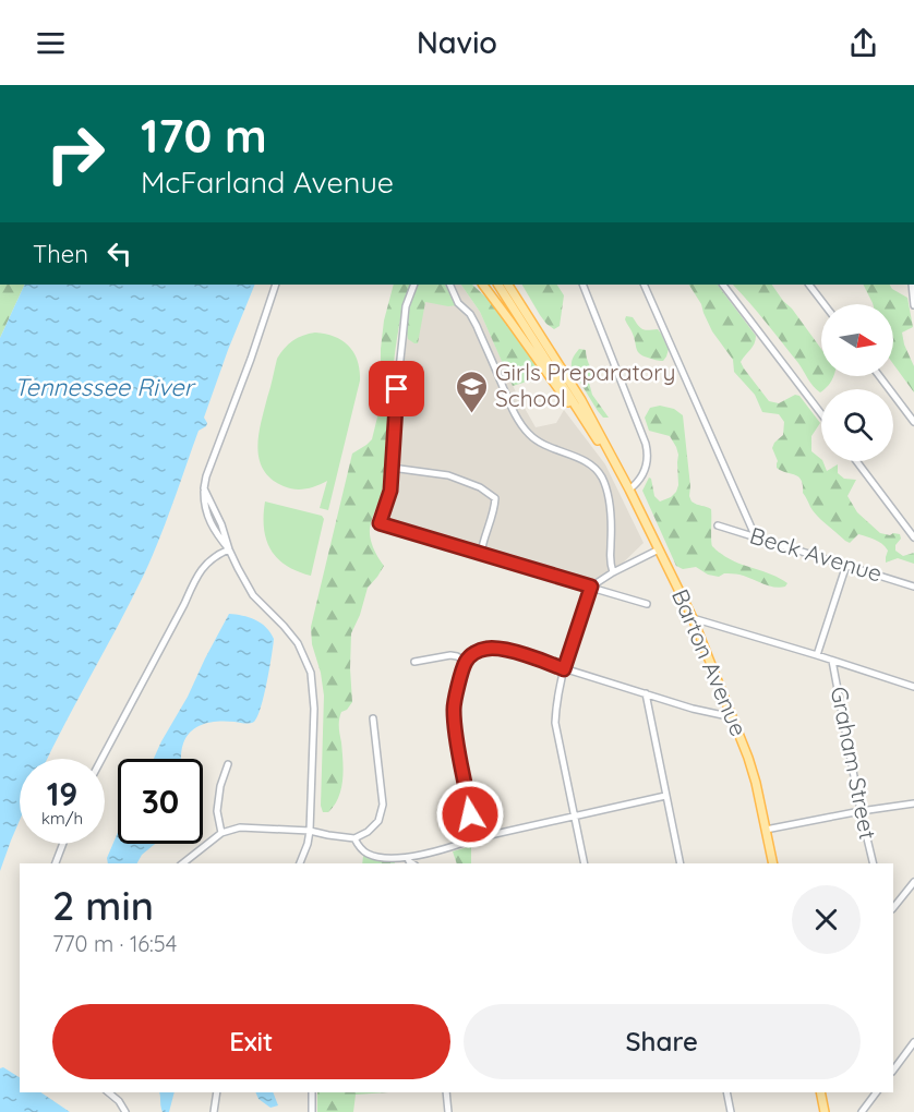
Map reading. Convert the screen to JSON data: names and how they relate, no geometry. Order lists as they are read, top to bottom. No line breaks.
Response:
{"streets":{"main road":["Barton Avenue"],"street":["Beck Avenue","Graham Street"]},"water":["Tennessee River"],"places":{"school or university":["Girls Preparatory School"]},"north":"right","page":{"header":"Navio","turn":["170 m","McFarland Avenue"],"then":"Then","speed":"19 km/h","limit":"30","heading":["2 min","770 m · 16:54"],"buttons":["Exit","Share"]}}
